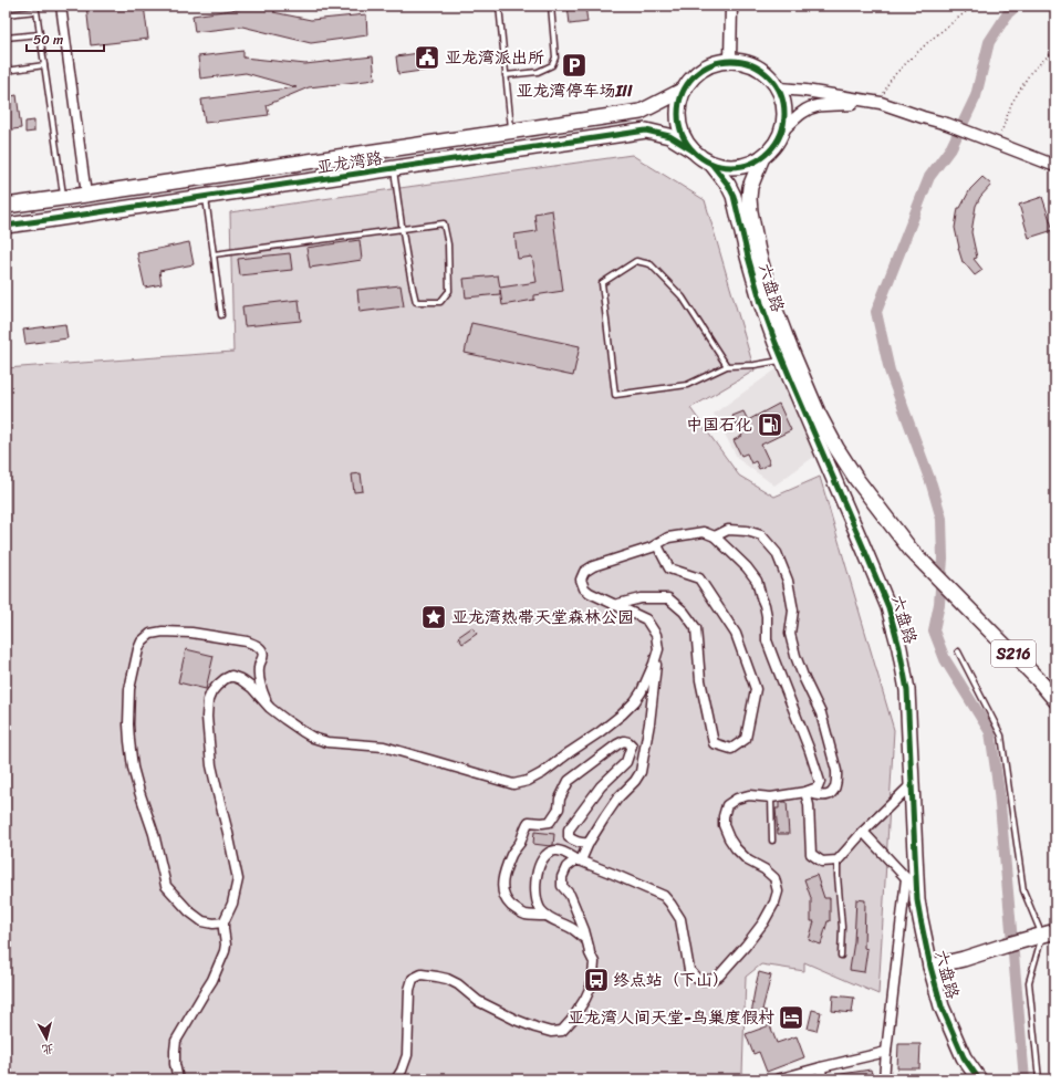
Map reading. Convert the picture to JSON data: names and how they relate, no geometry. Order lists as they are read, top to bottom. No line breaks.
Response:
{"streets":{"main road":["亚龙湾路","六盘路","S216"]},"crossings":[["亚龙湾路","六盘路"],["亚龙湾路","S216"],["六盘路","S216"]],"places":{"public building":["亚龙湾派出所"],"parking":["亚龙湾停车场III"],"fuel station":["中国石化"],"place":["亚龙湾热带天堂森林公园"],"bus stop":["终点站（下山）"],"hotel":["亚龙湾人间天堂-鸟巢度假村"]},"scale_bar":"50 m","north":"bottom"}
